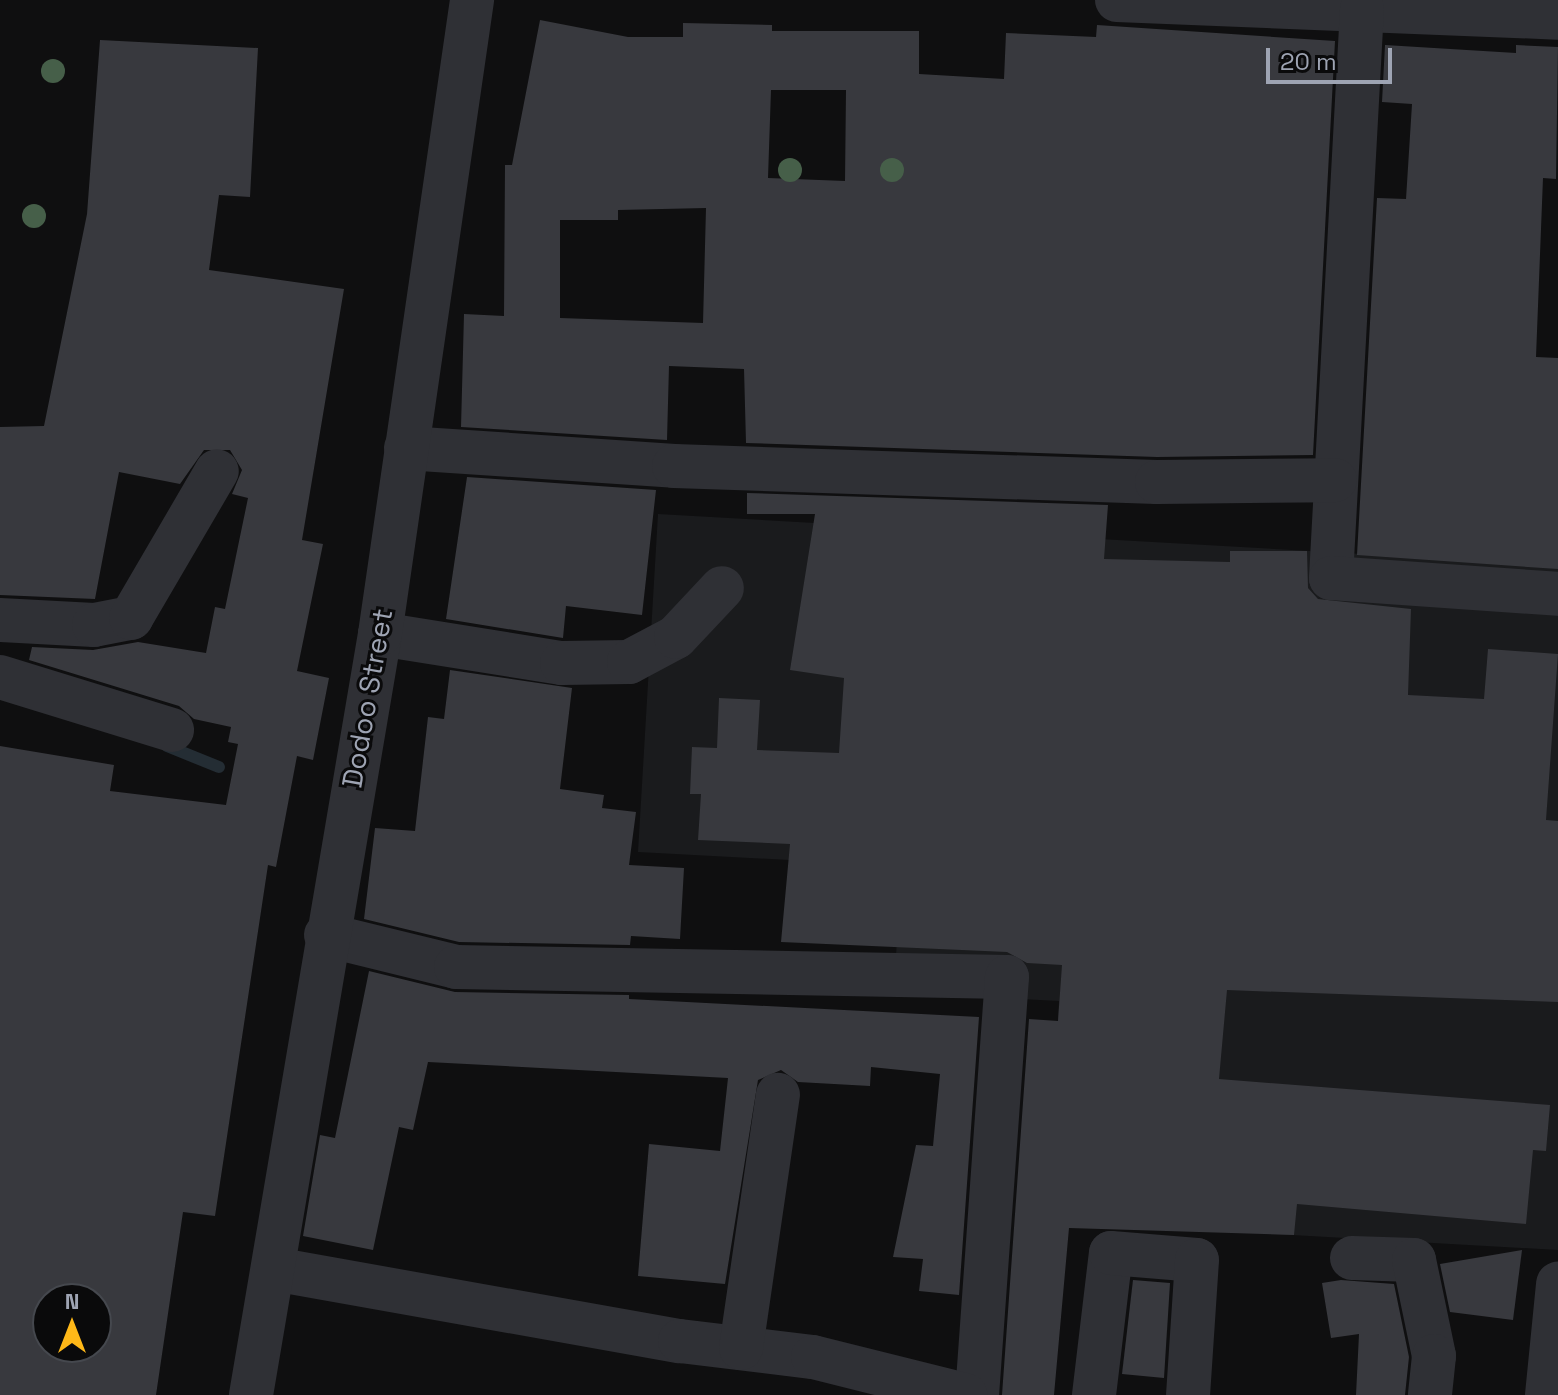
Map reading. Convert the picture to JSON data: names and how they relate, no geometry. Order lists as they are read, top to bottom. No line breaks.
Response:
{"streets":{"street":["Dodoo Street"]},"scale_bar":"20 m","north":"top"}
